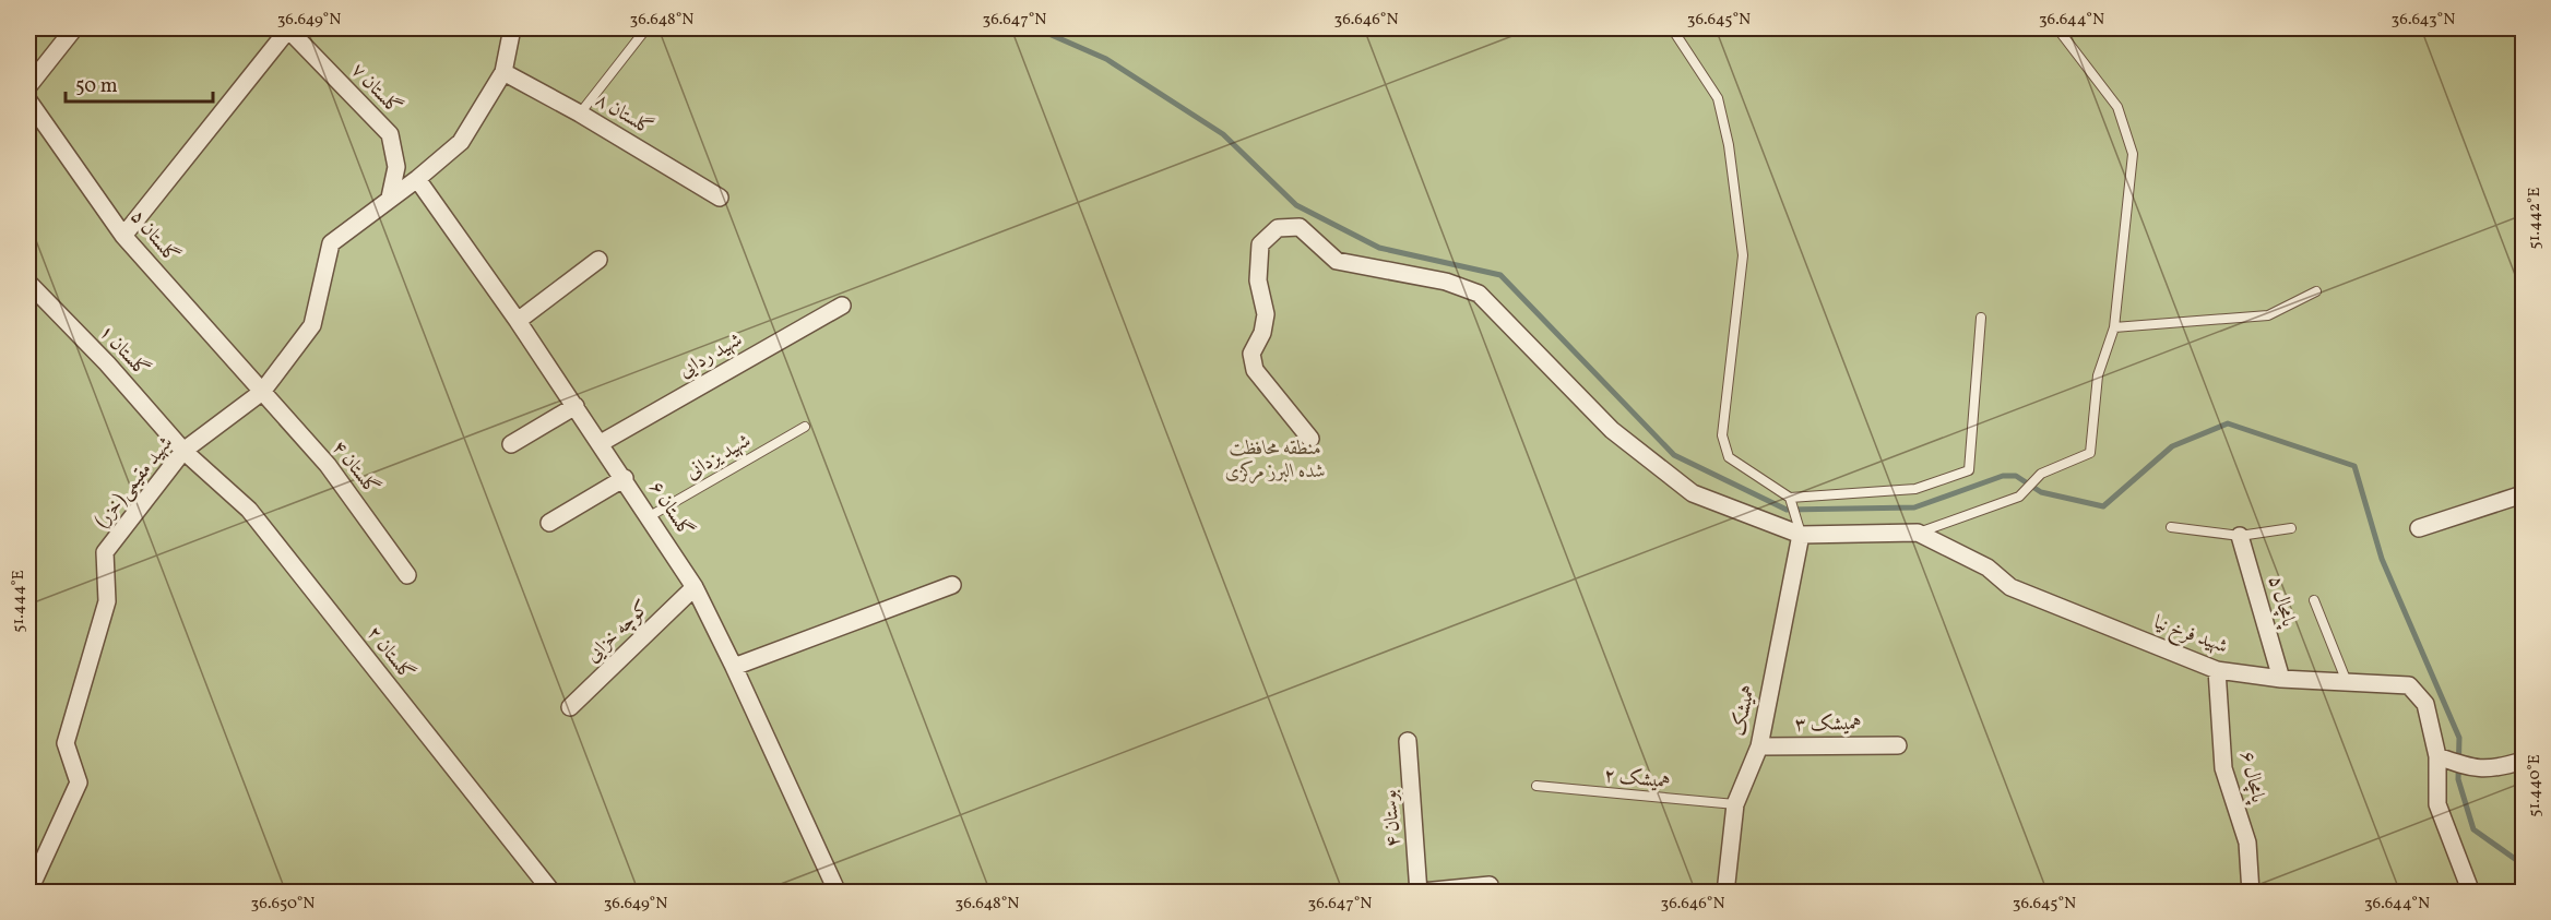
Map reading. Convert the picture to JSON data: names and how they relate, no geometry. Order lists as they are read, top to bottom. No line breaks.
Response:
{"streets":{"street":["گلستان ۷","گلستان ۸","گلستان ۵","گلستان ۱","شهید ردایی","گلستان ۴","شهید مقیمی(‌خزر)","گلستان ۶","پامچال ۵","کوچه خزایی","شهید فرخ نیا","گلستان ۲","همیشک","همیشک ۳","پامچال ۶","بوستان ۴"],"lane":["شهید یزدانی","همیشک ۲"]},"crossings":[["گلستان ۷","شهید مقیمی(‌خزر)"],["گلستان ۵","گلستان ۴"],["گلستان ۵","شهید مقیمی(‌خزر)"],["گلستان ۱","شهید مقیمی(‌خزر)"],["گلستان ۱","گلستان ۲"],["شهید ردایی","گلستان ۶"],["شهید یزدانی","گلستان ۶"],["گلستان ۴","شهید مقیمی(‌خزر)"],["شهید مقیمی(‌خزر)","گلستان ۲"],["گلستان ۶","کوچه خزایی"],["پامچال ۵","شهید فرخ نیا"],["شهید فرخ نیا","همیشک"],["شهید فرخ نیا","پامچال ۶"],["همیشک","همیشک ۳"],["همیشک","همیشک ۲"]],"parks":["منطقه محافظت شده البرز مرکزی"],"scale_bar":"50 m","coordinates":["36.649°N","36.648°N","36.647°N","36.646°N","36.645°N","36.644°N","36.643°N","51.442°E","51.444°E","51.440°E","36.650°N"]}
